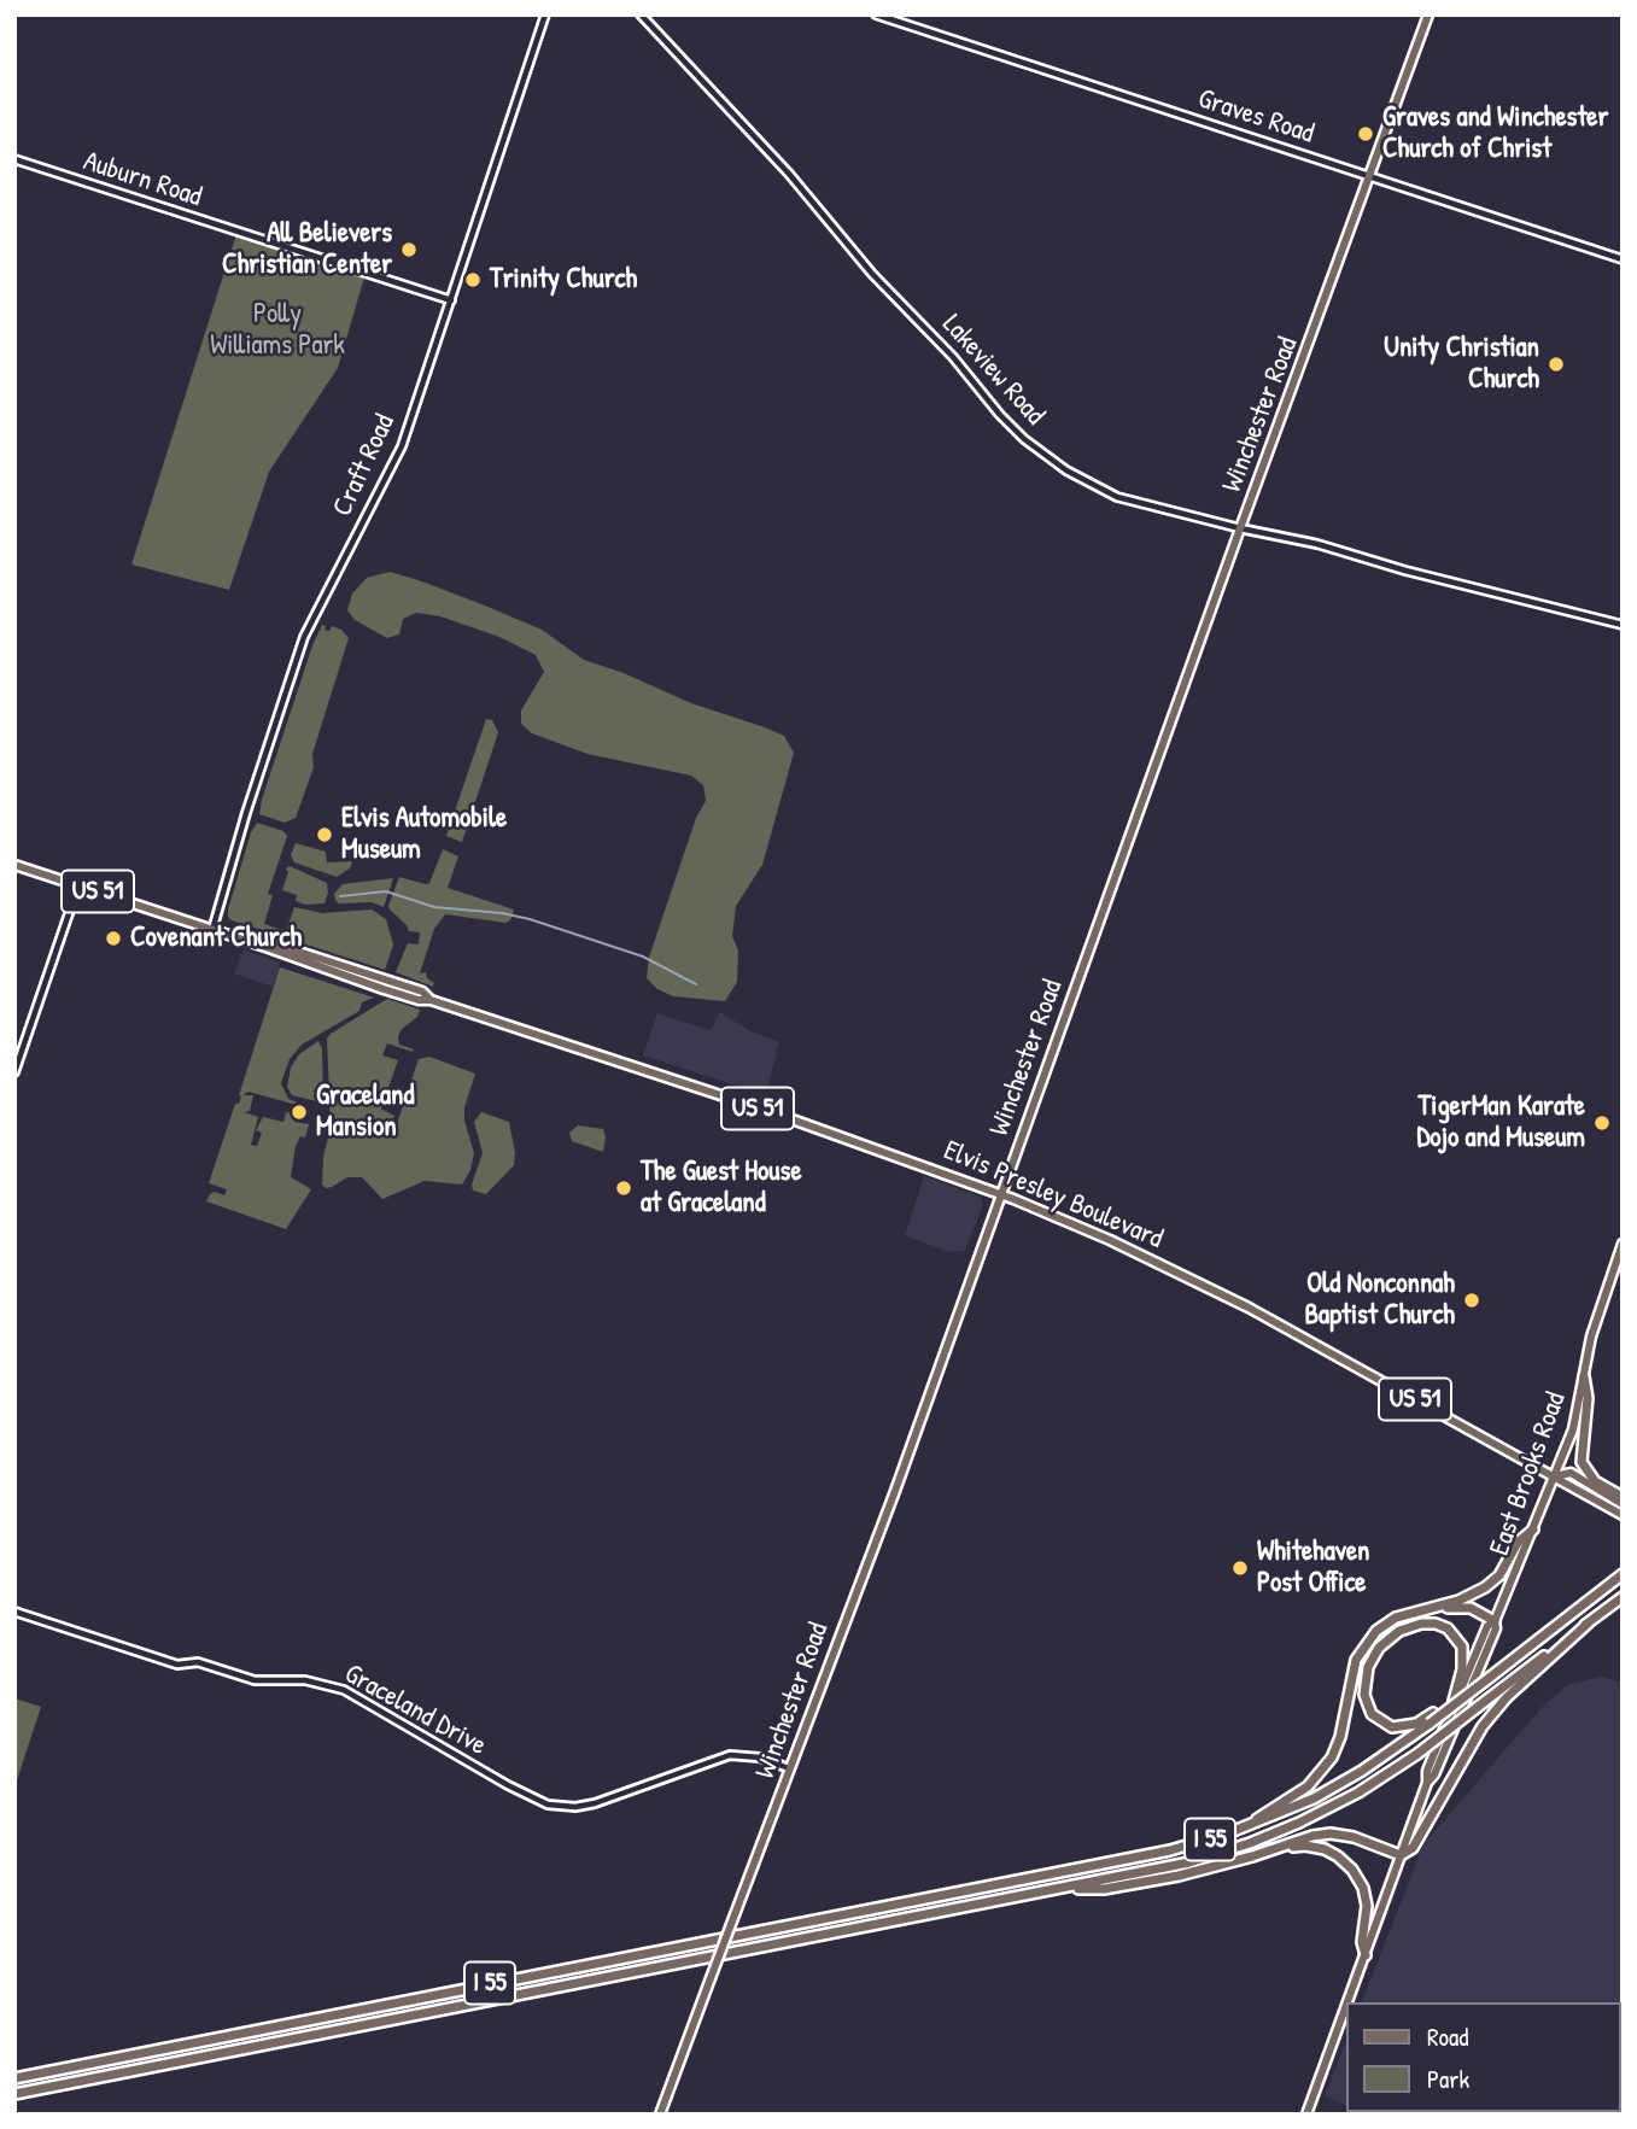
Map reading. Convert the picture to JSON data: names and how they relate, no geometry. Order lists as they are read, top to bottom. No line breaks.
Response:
{"streets":{"highway":["I 55"],"main road":["Winchester Road","US 51","Elvis Presley Boulevard","East Brooks Road"],"street":["Graves Road","Auburn Road","Lakeview Road","Craft Road","Graceland Drive"]},"crossings":[["Graves Road","Winchester Road"],["Auburn Road","Craft Road"],["Lakeview Road","Winchester Road"],["Winchester Road","Elvis Presley Boulevard"],["Winchester Road","Graceland Drive"],["Craft Road","Elvis Presley Boulevard"],["Elvis Presley Boulevard","East Brooks Road"]],"parks":["Polly Williams Park"],"places":["Graves and Winchester Church of Christ","All Believers Christian Center","Trinity Church","Unity Christian Church","Elvis Automobile Museum","Covenant Church","Graceland Mansion","TigerMan Karate Dojo and Museum","The Guest House at Graceland","Old Nonconnah Baptist Church","Whitehaven Post Office"],"legend":["Road","Park"]}
